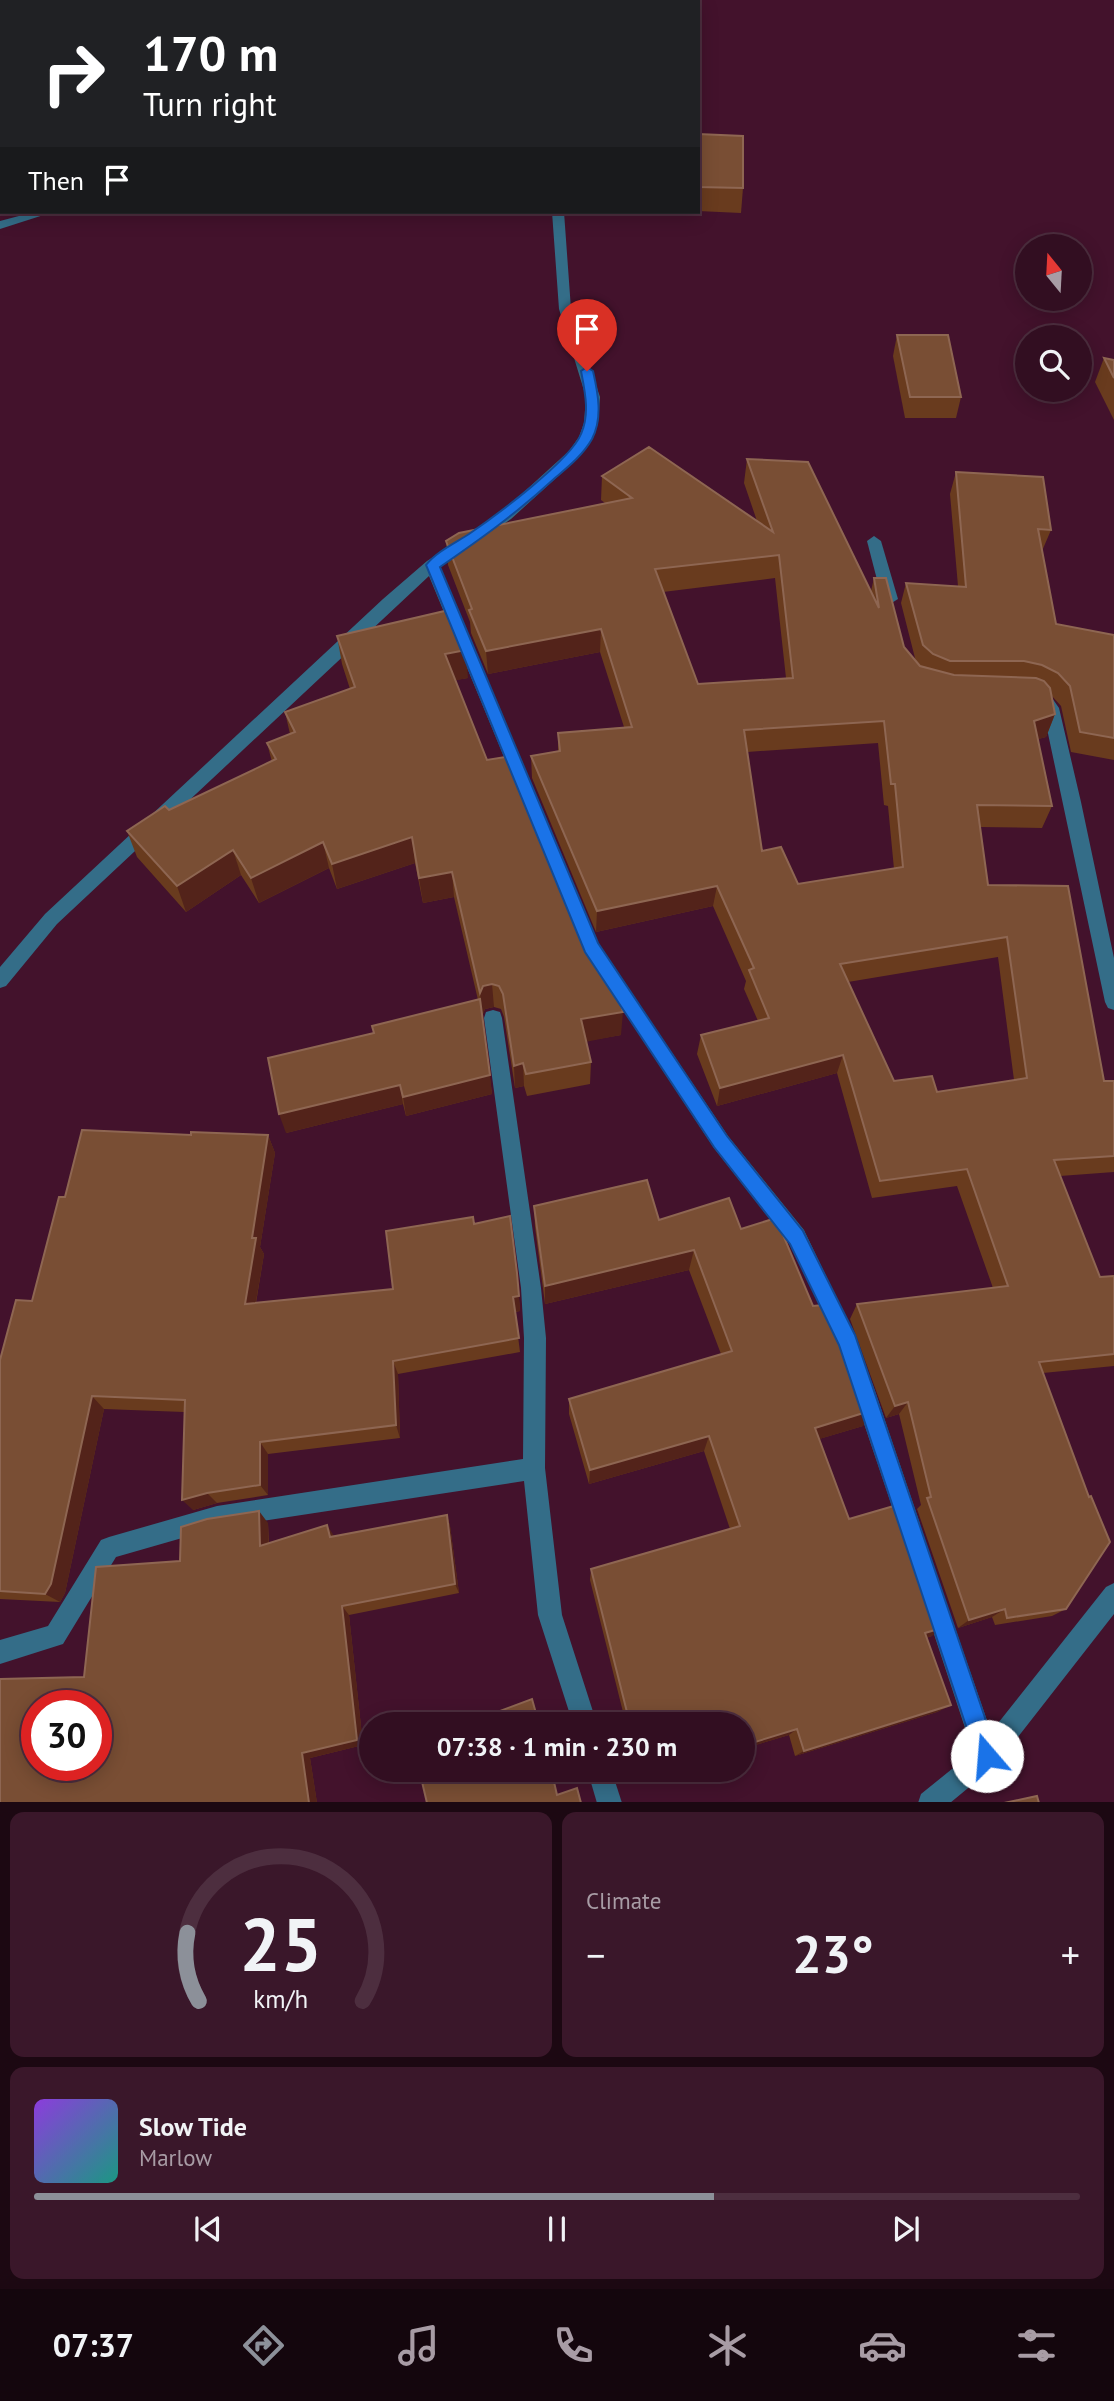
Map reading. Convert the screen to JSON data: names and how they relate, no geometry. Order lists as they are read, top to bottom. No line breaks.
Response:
{"north":"top","page":{"turn":["170 m","Turn right"],"then":"Then","limit":"30","trip":"07:38 · 1 min · 230 m","tile":"Climate","heat":["−","23°","+"],"song":["Slow Tide","Marlow"],"tabs":"07:37","gauge":["25","km/h"]}}
